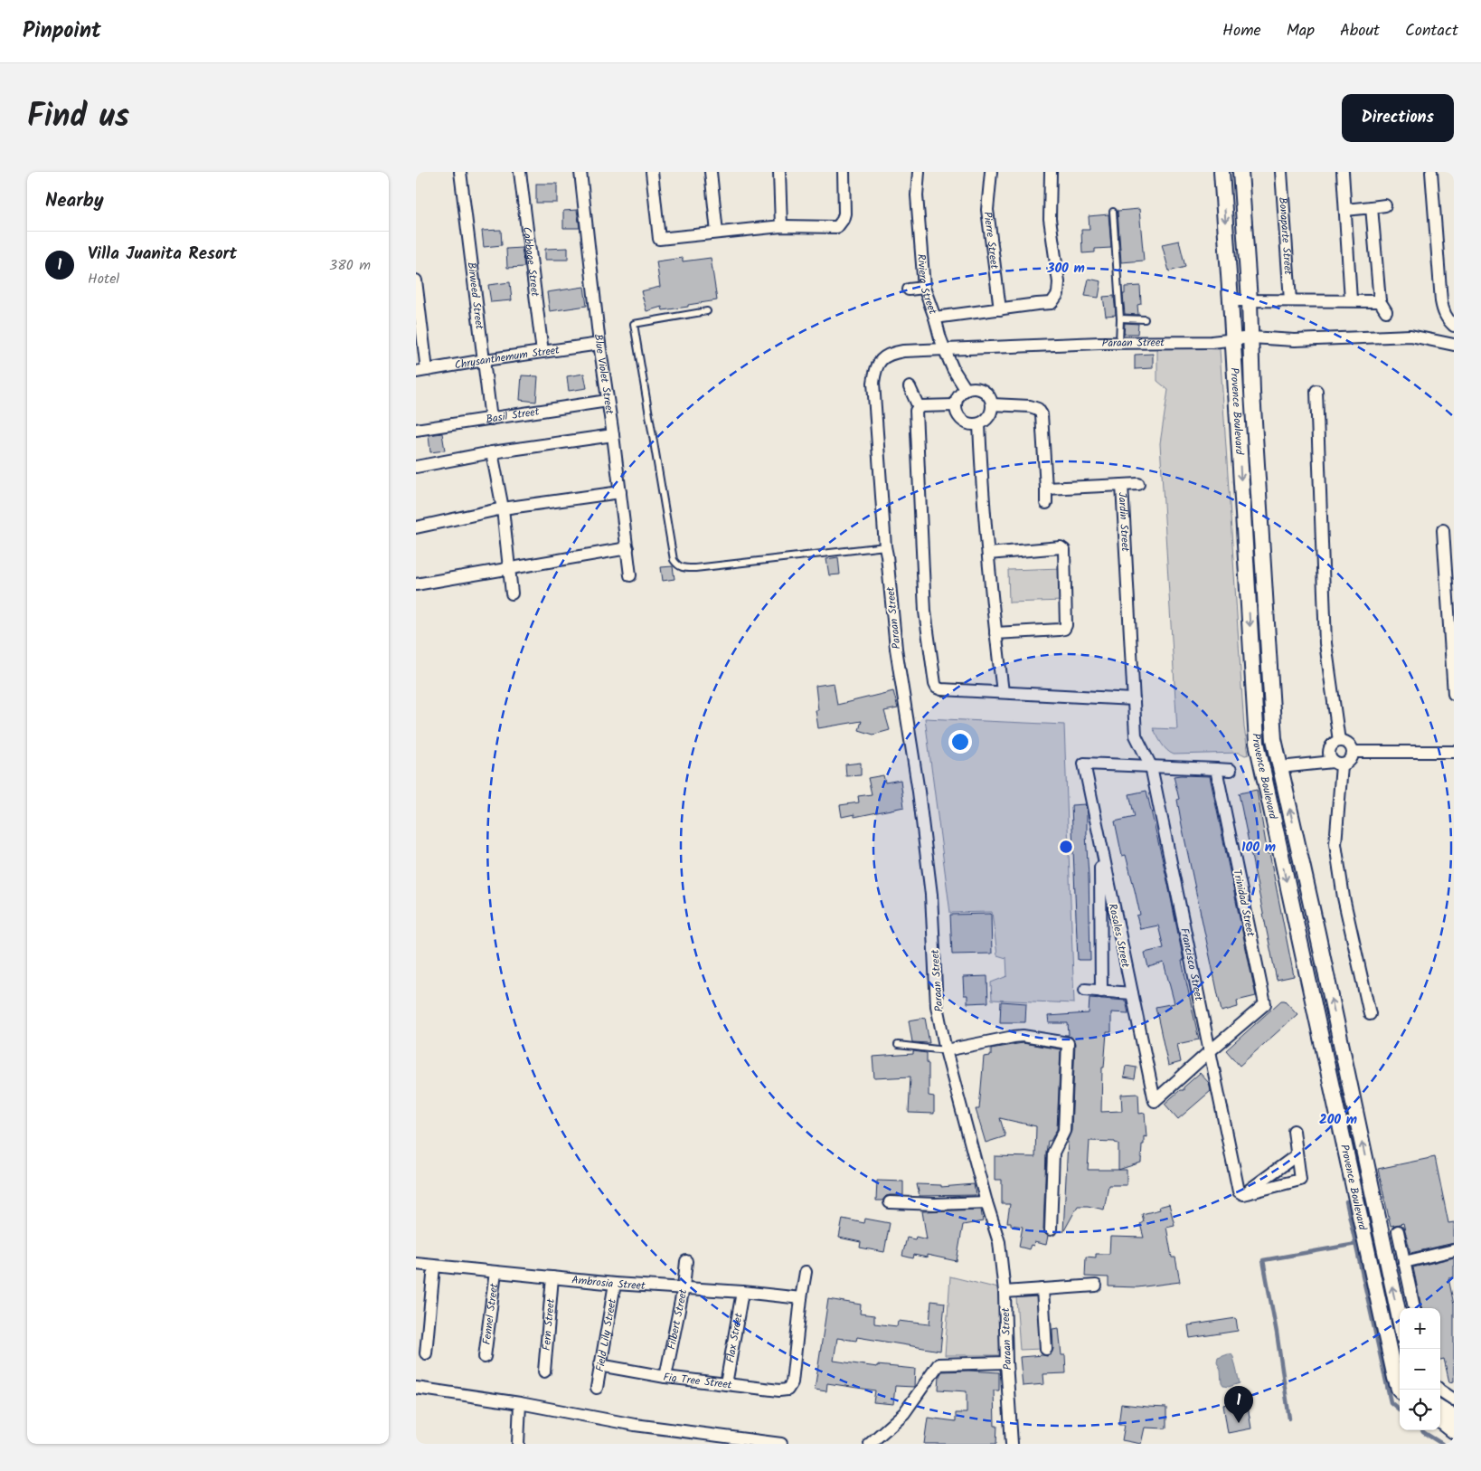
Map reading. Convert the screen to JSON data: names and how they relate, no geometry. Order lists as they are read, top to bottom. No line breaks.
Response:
{"streets":{"street":["Bonaparte Street","Pierre Street","Cabbage Street","Riviera Street","Birweed Street","Paraan Street","Chrysanthemum Street","Blue Violet Street","Provence Boulevard","Basil Street","Jardin Street","Trinidad Street","Rosales Street","Francisco Street","Ambrosia Street","Fennel Street","Filbert Street","Fern Street","Field Lily Street","Flax Street","Fig Tree Street"]},"crossings":[["Cabbage Street","Chrysanthemum Street"],["Riviera Street","Paraan Street"],["Birweed Street","Chrysanthemum Street"],["Birweed Street","Basil Street"],["Paraan Street","Provence Boulevard"],["Chrysanthemum Street","Blue Violet Street"],["Blue Violet Street","Basil Street"],["Jardin Street","Francisco Street"],["Trinidad Street","Rosales Street"],["Trinidad Street","Francisco Street"],["Rosales Street","Francisco Street"],["Ambrosia Street","Fennel Street"],["Ambrosia Street","Filbert Street"],["Ambrosia Street","Fern Street"],["Ambrosia Street","Field Lily Street"],["Ambrosia Street","Flax Street"],["Ambrosia Street","Fig Tree Street"],["Filbert Street","Fig Tree Street"],["Field Lily Street","Fig Tree Street"],["Flax Street","Fig Tree Street"]],"page":{"header":"Pinpoint","nav":["Home","Map","About","Contact"],"title":"Find us","buttons":"Directions","heading":"Nearby","list":[{"mark":"1","name":"Villa Juanita Resort","note":"Hotel","value":"380 m"}],"map_buttons":["+","−"],"pins":"1"},"rings":["300 m","100 m","200 m"]}
